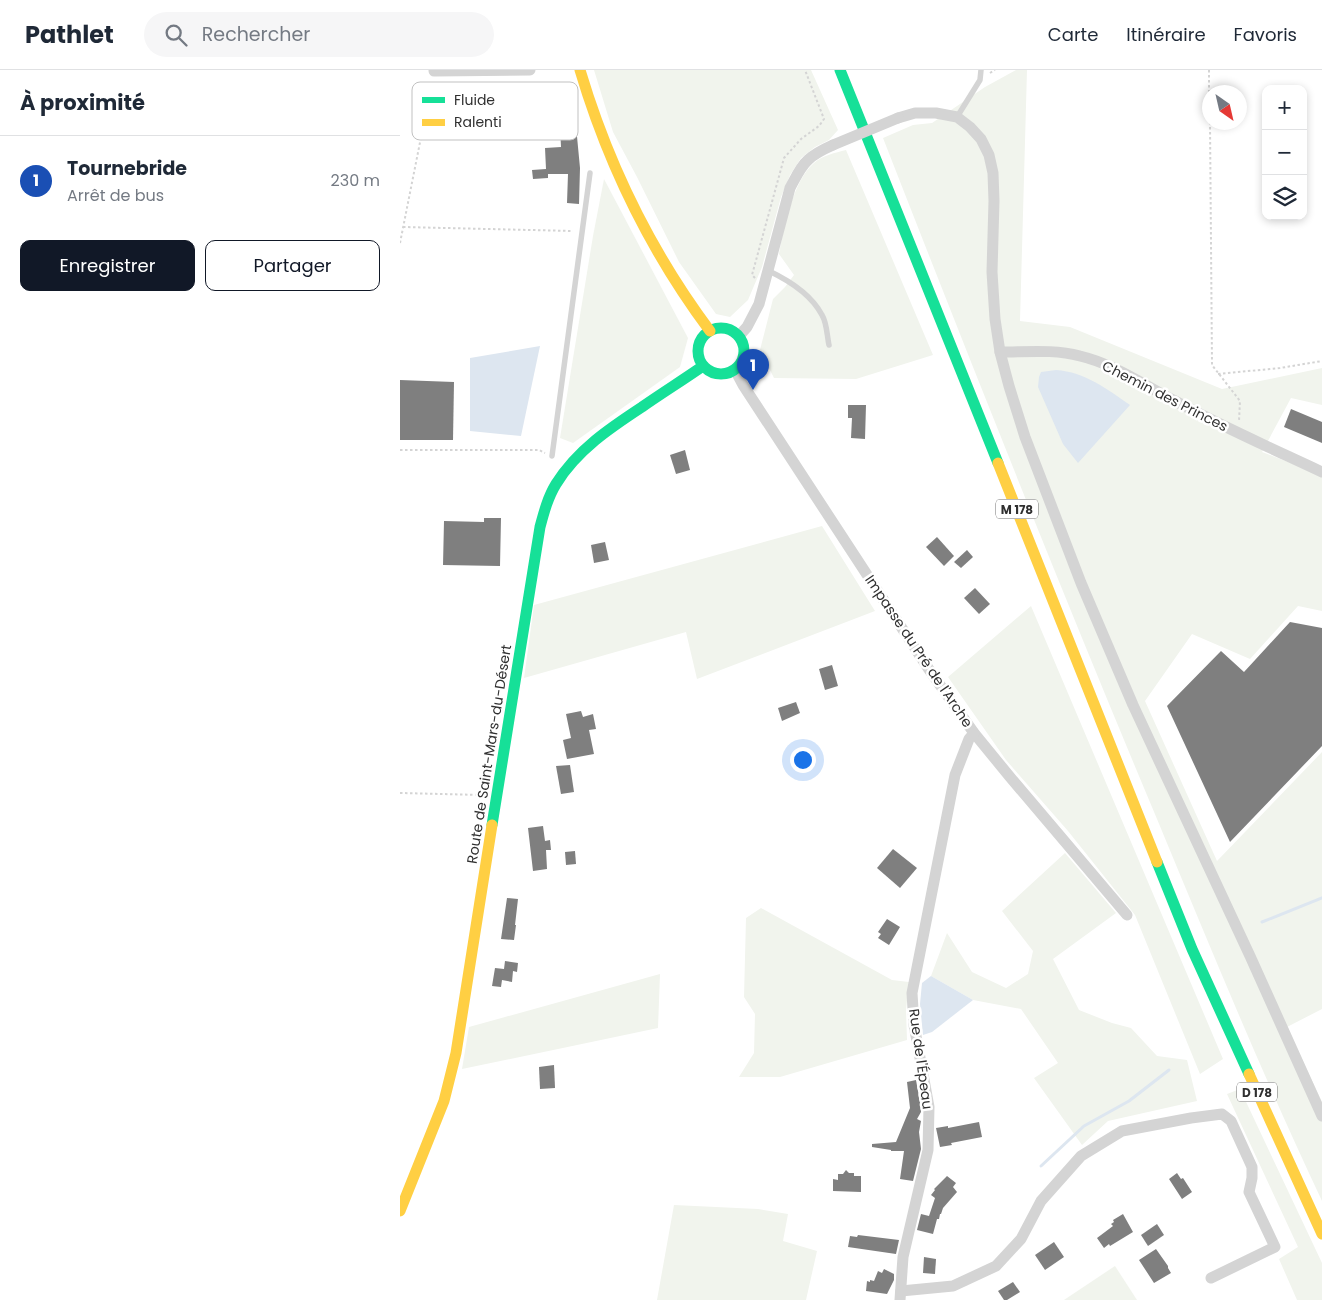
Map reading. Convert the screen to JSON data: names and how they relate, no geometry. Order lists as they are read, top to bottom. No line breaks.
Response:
{"streets":{"main road":["M 178","Route de Saint-Mars-du-Désert","D 178"],"street":["Chemin des Princes","Impasse du Pré de l'Arche","Rue de l'Épeau"]},"crossings":[["M 178","D 178"],["Impasse du Pré de l'Arche","Route de Saint-Mars-du-Désert"],["Impasse du Pré de l'Arche","Rue de l'Épeau"]],"legend":["Fluide","Ralenti"],"north":"bottom right","page":{"header":"Pathlet","search":"Rechercher","nav":["Carte","Itinéraire","Favoris"],"heading":"À proximité","map_buttons":["+","−"],"list":[{"mark":"1","name":"Tournebride","note":"Arrêt de bus","value":"230 m"}],"buttons":["Enregistrer","Partager"],"pins":"1"}}
